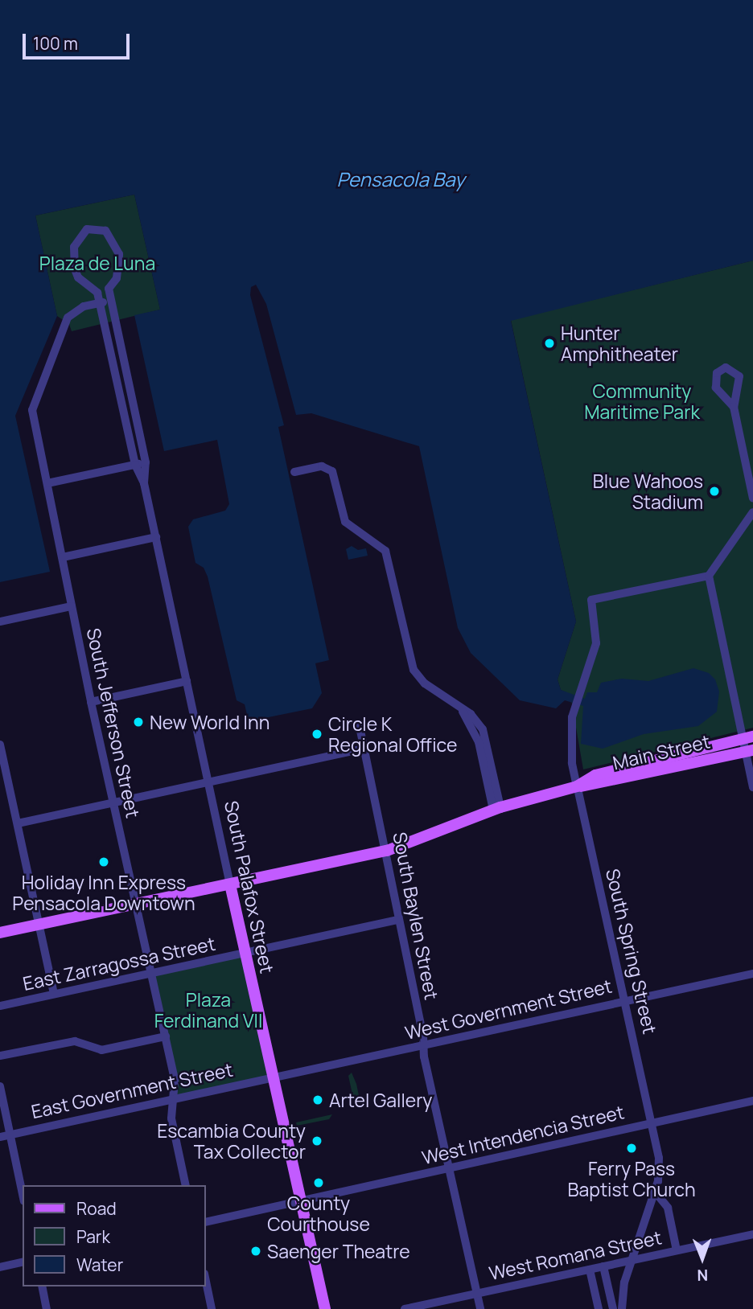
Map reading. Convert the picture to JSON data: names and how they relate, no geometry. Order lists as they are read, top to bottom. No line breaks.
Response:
{"streets":{"main road":["Main Street","South Palafox Street"],"street":["South Jefferson Street","South Baylen Street","South Spring Street","East Zarragossa Street","West Government Street","East Government Street","West Intendencia Street","West Romana Street"]},"crossings":[["South Jefferson Street","South Palafox Street"],["South Jefferson Street","East Zarragossa Street"],["South Jefferson Street","East Government Street"],["Main Street","South Spring Street"],["South Palafox Street","East Zarragossa Street"],["South Palafox Street","West Government Street"],["South Palafox Street","East Government Street"],["South Palafox Street","West Intendencia Street"],["South Baylen Street","East Zarragossa Street"],["South Baylen Street","West Government Street"],["South Baylen Street","West Intendencia Street"],["South Baylen Street","West Romana Street"],["South Spring Street","West Government Street"],["South Spring Street","West Intendencia Street"],["South Spring Street","West Romana Street"],["West Government Street","East Government Street"]],"water":["Pensacola Bay"],"parks":["Plaza de Luna","Community Maritime Park","Plaza Ferdinand VII"],"places":["Hunter Amphitheater","Blue Wahoos Stadium","New World Inn","Circle K Regional Office","Holiday Inn Express Pensacola Downtown","Artel Gallery","Escambia County Tax Collector","Ferry Pass Baptist Church","County Courthouse","Saenger Theatre"],"legend":["Road","Park","Water"],"scale_bar":"100 m","north":"bottom"}
